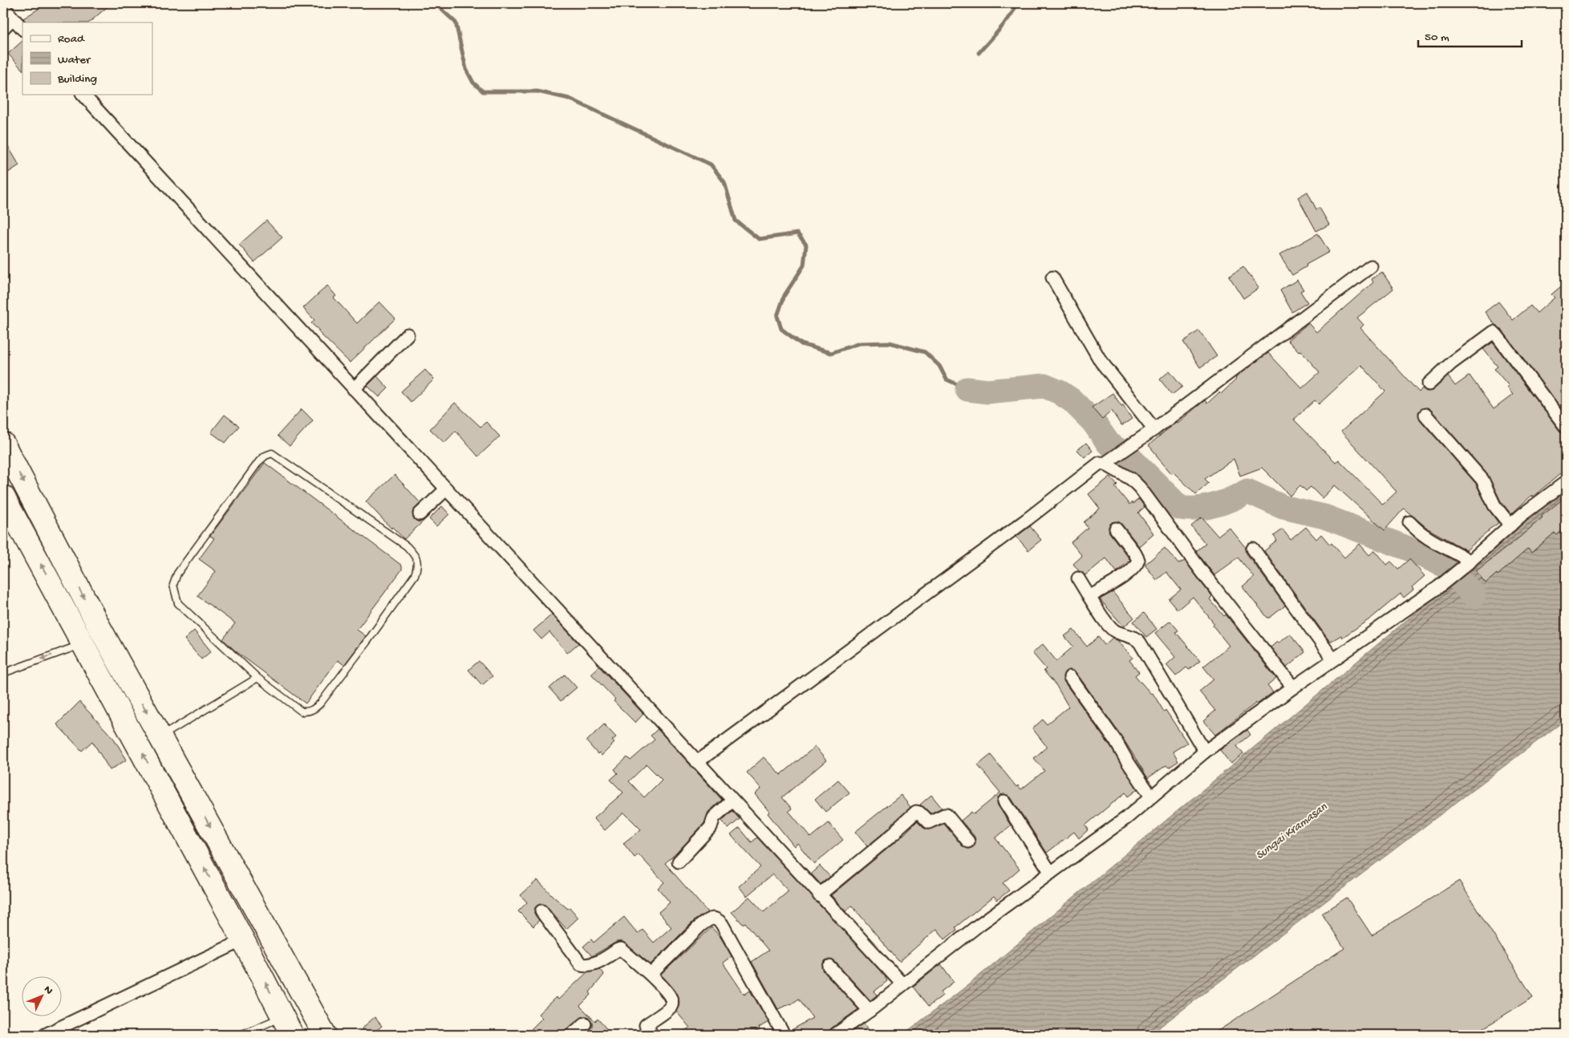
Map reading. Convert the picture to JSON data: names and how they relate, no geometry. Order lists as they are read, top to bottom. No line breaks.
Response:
{"water":["Sungai Kramasan"],"legend":["Road","Water","Building"],"scale_bar":"50 m","north":"top right"}
